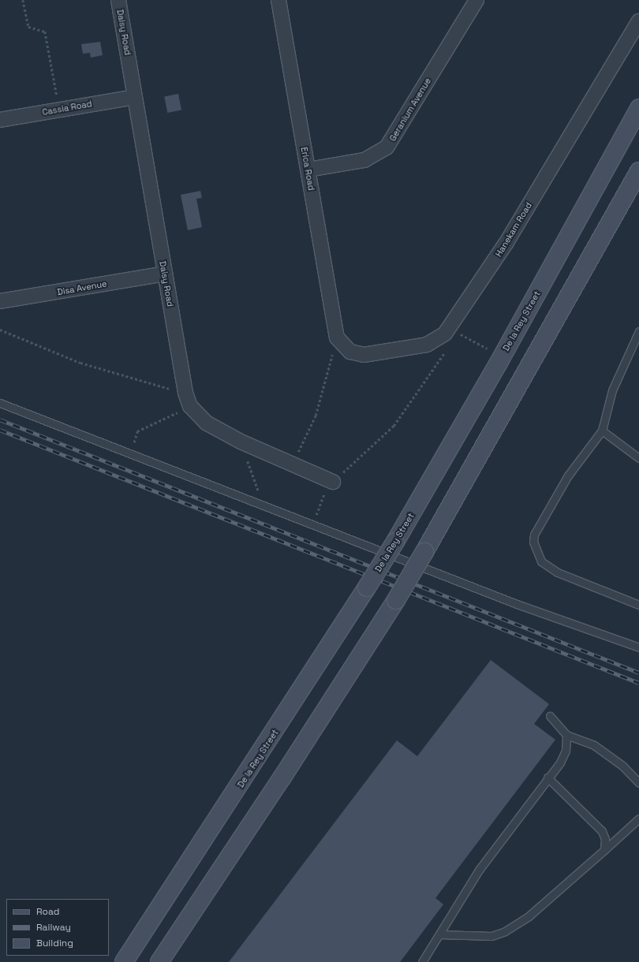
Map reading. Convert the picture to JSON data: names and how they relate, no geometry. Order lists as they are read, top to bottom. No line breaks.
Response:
{"streets":{"main road":["De la Rey Street"],"street":["Daisy Road","Cassia Road","Geranium Avenue","Erica Road","Hanekam Road","Disa Avenue"]},"crossings":[["Daisy Road","Cassia Road"],["Daisy Road","Disa Avenue"],["Geranium Avenue","Erica Road"]],"legend":["Road","Railway","Building"]}
